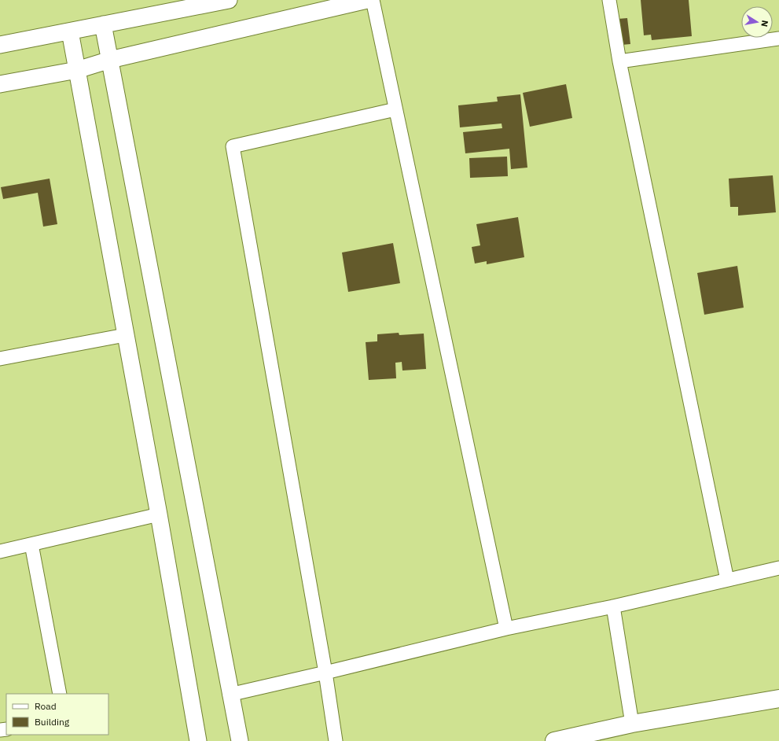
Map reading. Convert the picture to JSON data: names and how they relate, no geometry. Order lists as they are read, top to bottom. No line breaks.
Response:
{"legend":["Road","Building"],"north":"right"}
